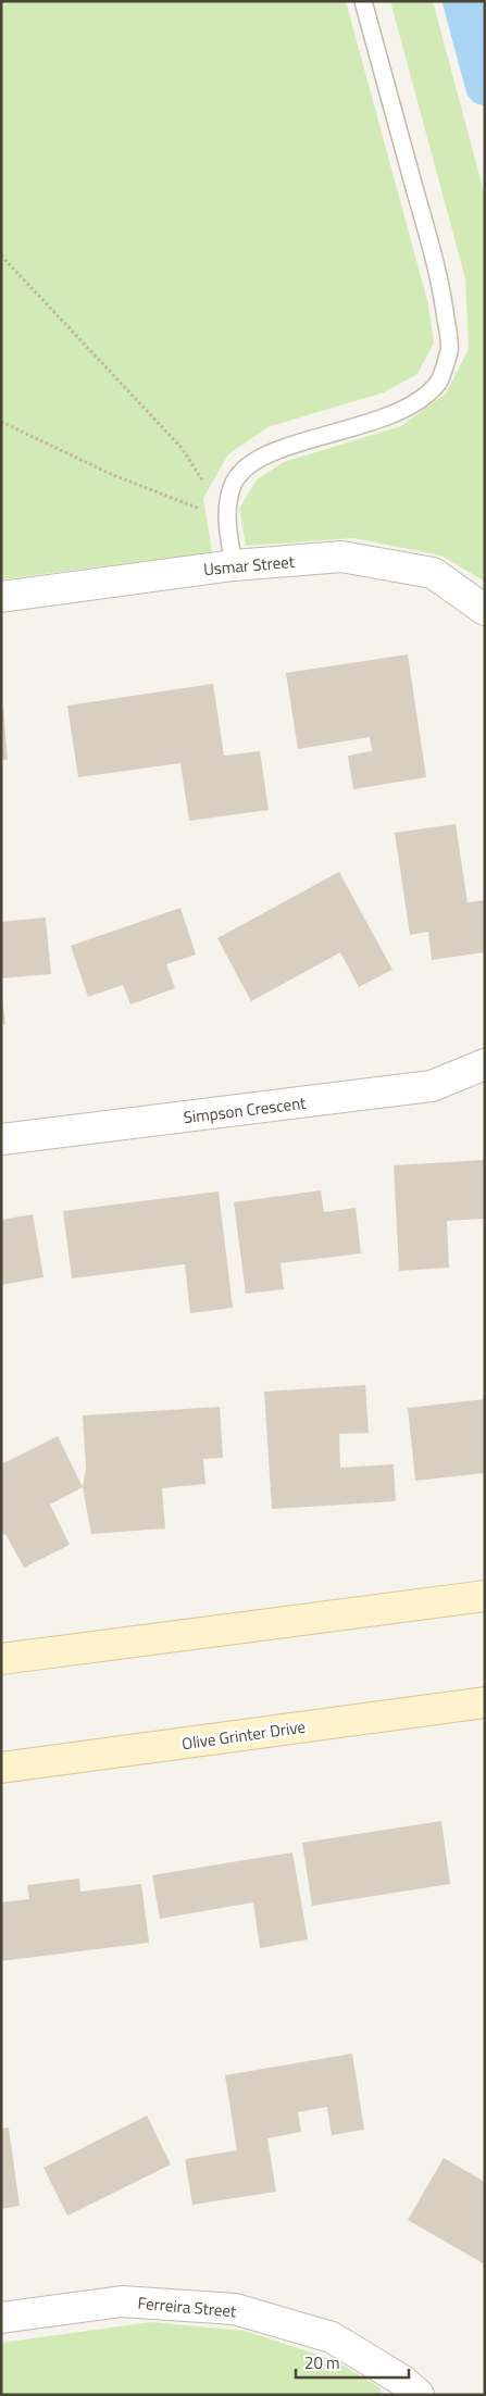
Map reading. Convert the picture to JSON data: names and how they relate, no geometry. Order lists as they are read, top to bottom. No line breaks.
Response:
{"streets":{"street":["Usmar Street","Simpson Crescent","Olive Grinter Drive","Ferreira Street"]},"scale_bar":"20 m"}
